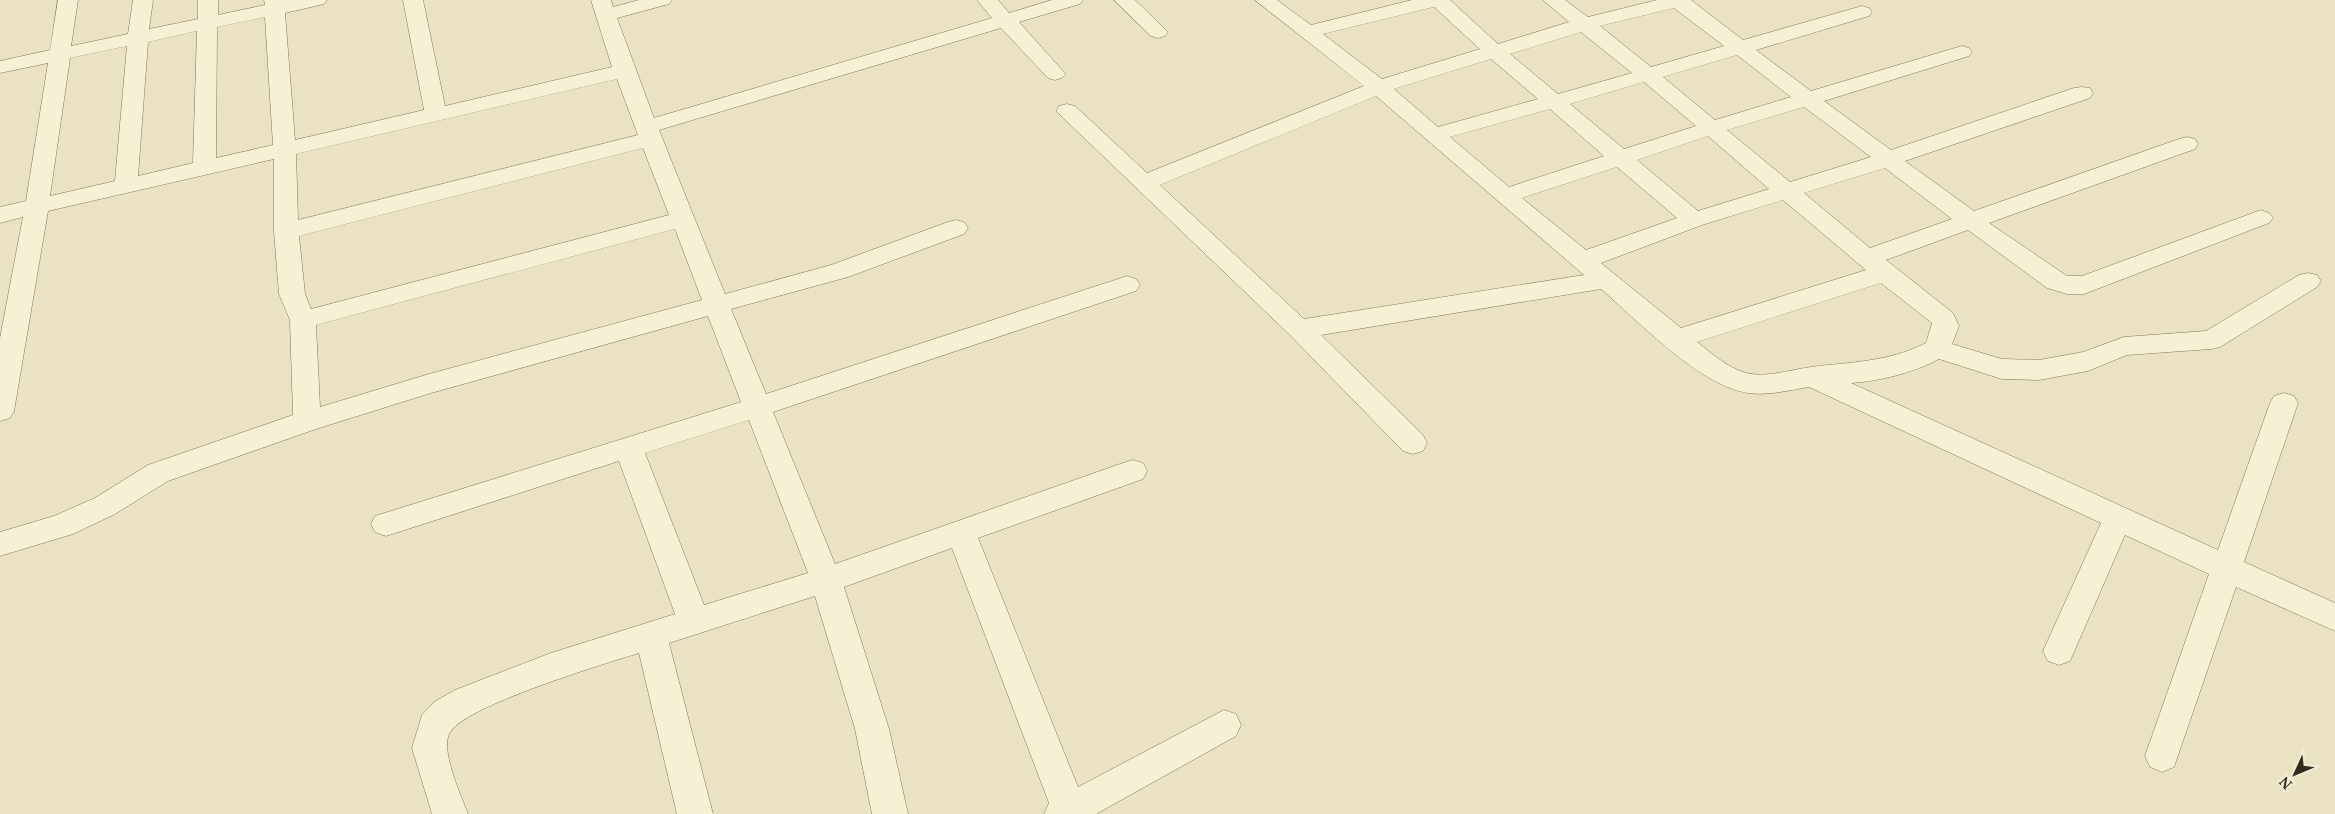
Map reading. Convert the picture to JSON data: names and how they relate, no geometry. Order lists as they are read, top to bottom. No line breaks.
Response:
{"north":"bottom left"}
